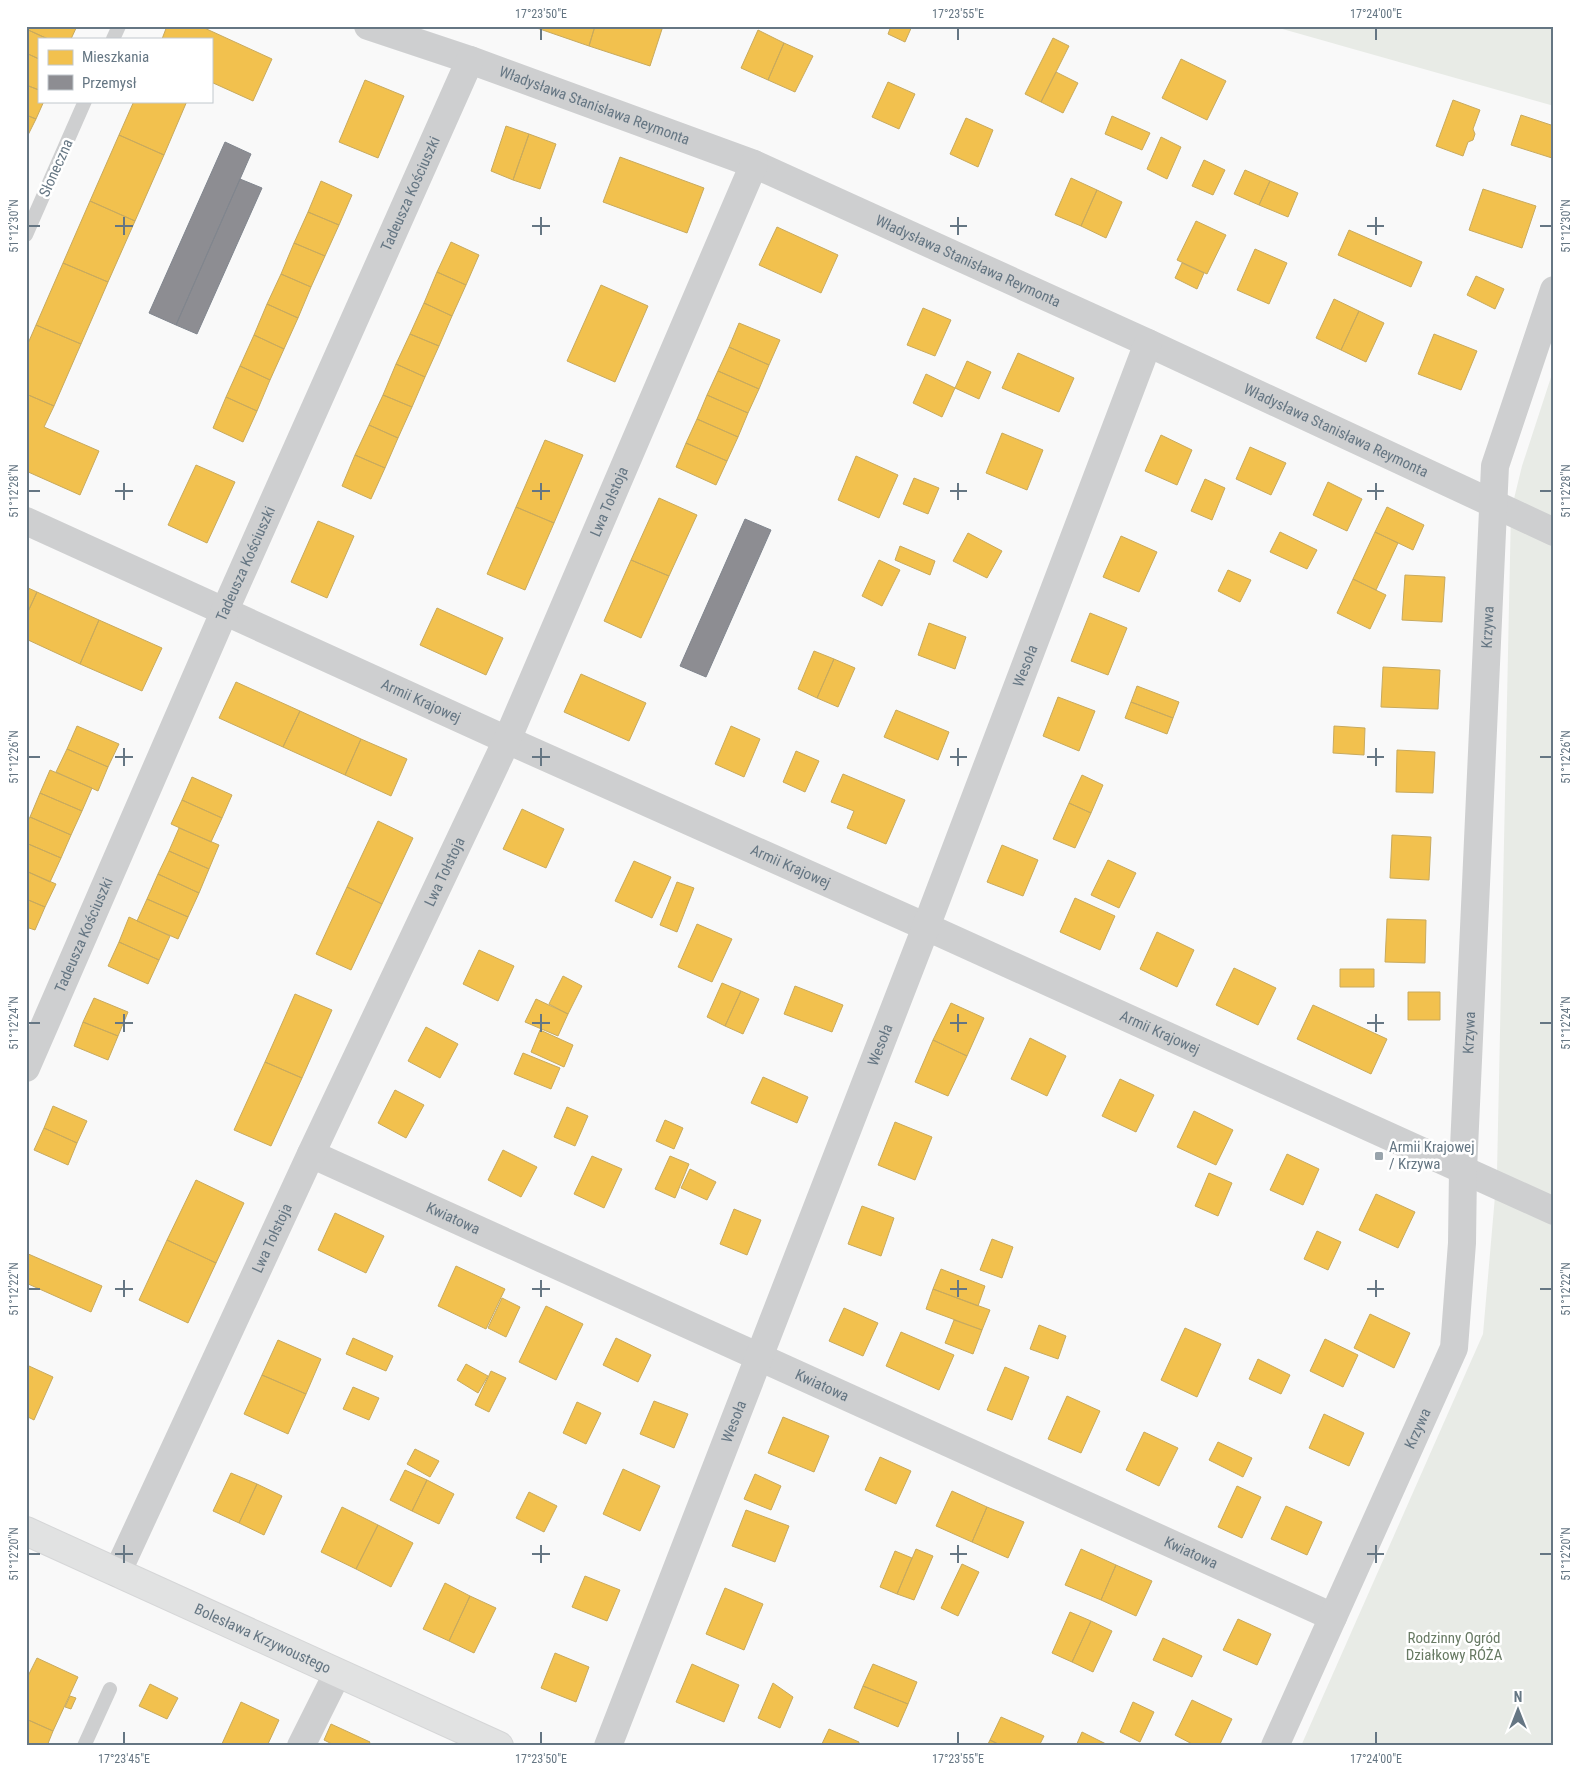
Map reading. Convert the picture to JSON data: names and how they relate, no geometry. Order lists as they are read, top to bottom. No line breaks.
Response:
{"streets":{"street":["Władysława Stanisława Reymonta","Tadeusza Kościuszki","Lwa Tołstoja","Krzywa","Wesoła","Armii Krajowej","Kwiatowa","Bolesława Krzywoustego"],"lane":["Słoneczna"]},"crossings":[["Władysława Stanisława Reymonta","Tadeusza Kościuszki"],["Władysława Stanisława Reymonta","Lwa Tołstoja"],["Władysława Stanisława Reymonta","Krzywa"],["Władysława Stanisława Reymonta","Wesoła"],["Tadeusza Kościuszki","Armii Krajowej"],["Lwa Tołstoja","Armii Krajowej"],["Lwa Tołstoja","Kwiatowa"],["Lwa Tołstoja","Bolesława Krzywoustego"],["Krzywa","Armii Krajowej"],["Krzywa","Kwiatowa"],["Wesoła","Armii Krajowej"],["Wesoła","Kwiatowa"]],"parks":["Rodzinny Ogród Działkowy RÓŻA"],"places":{"transit":["Armii Krajowej / Krzywa"]},"legend":["Mieszkania","Przemysł"],"north":"top","coordinates":["17°23'50\"E","17°23'55\"E","17°24'00\"E","51°12'30\"N","51°12'28\"N","51°12'26\"N","51°12'24\"N","51°12'22\"N","51°12'20\"N","17°23'45\"E"]}
